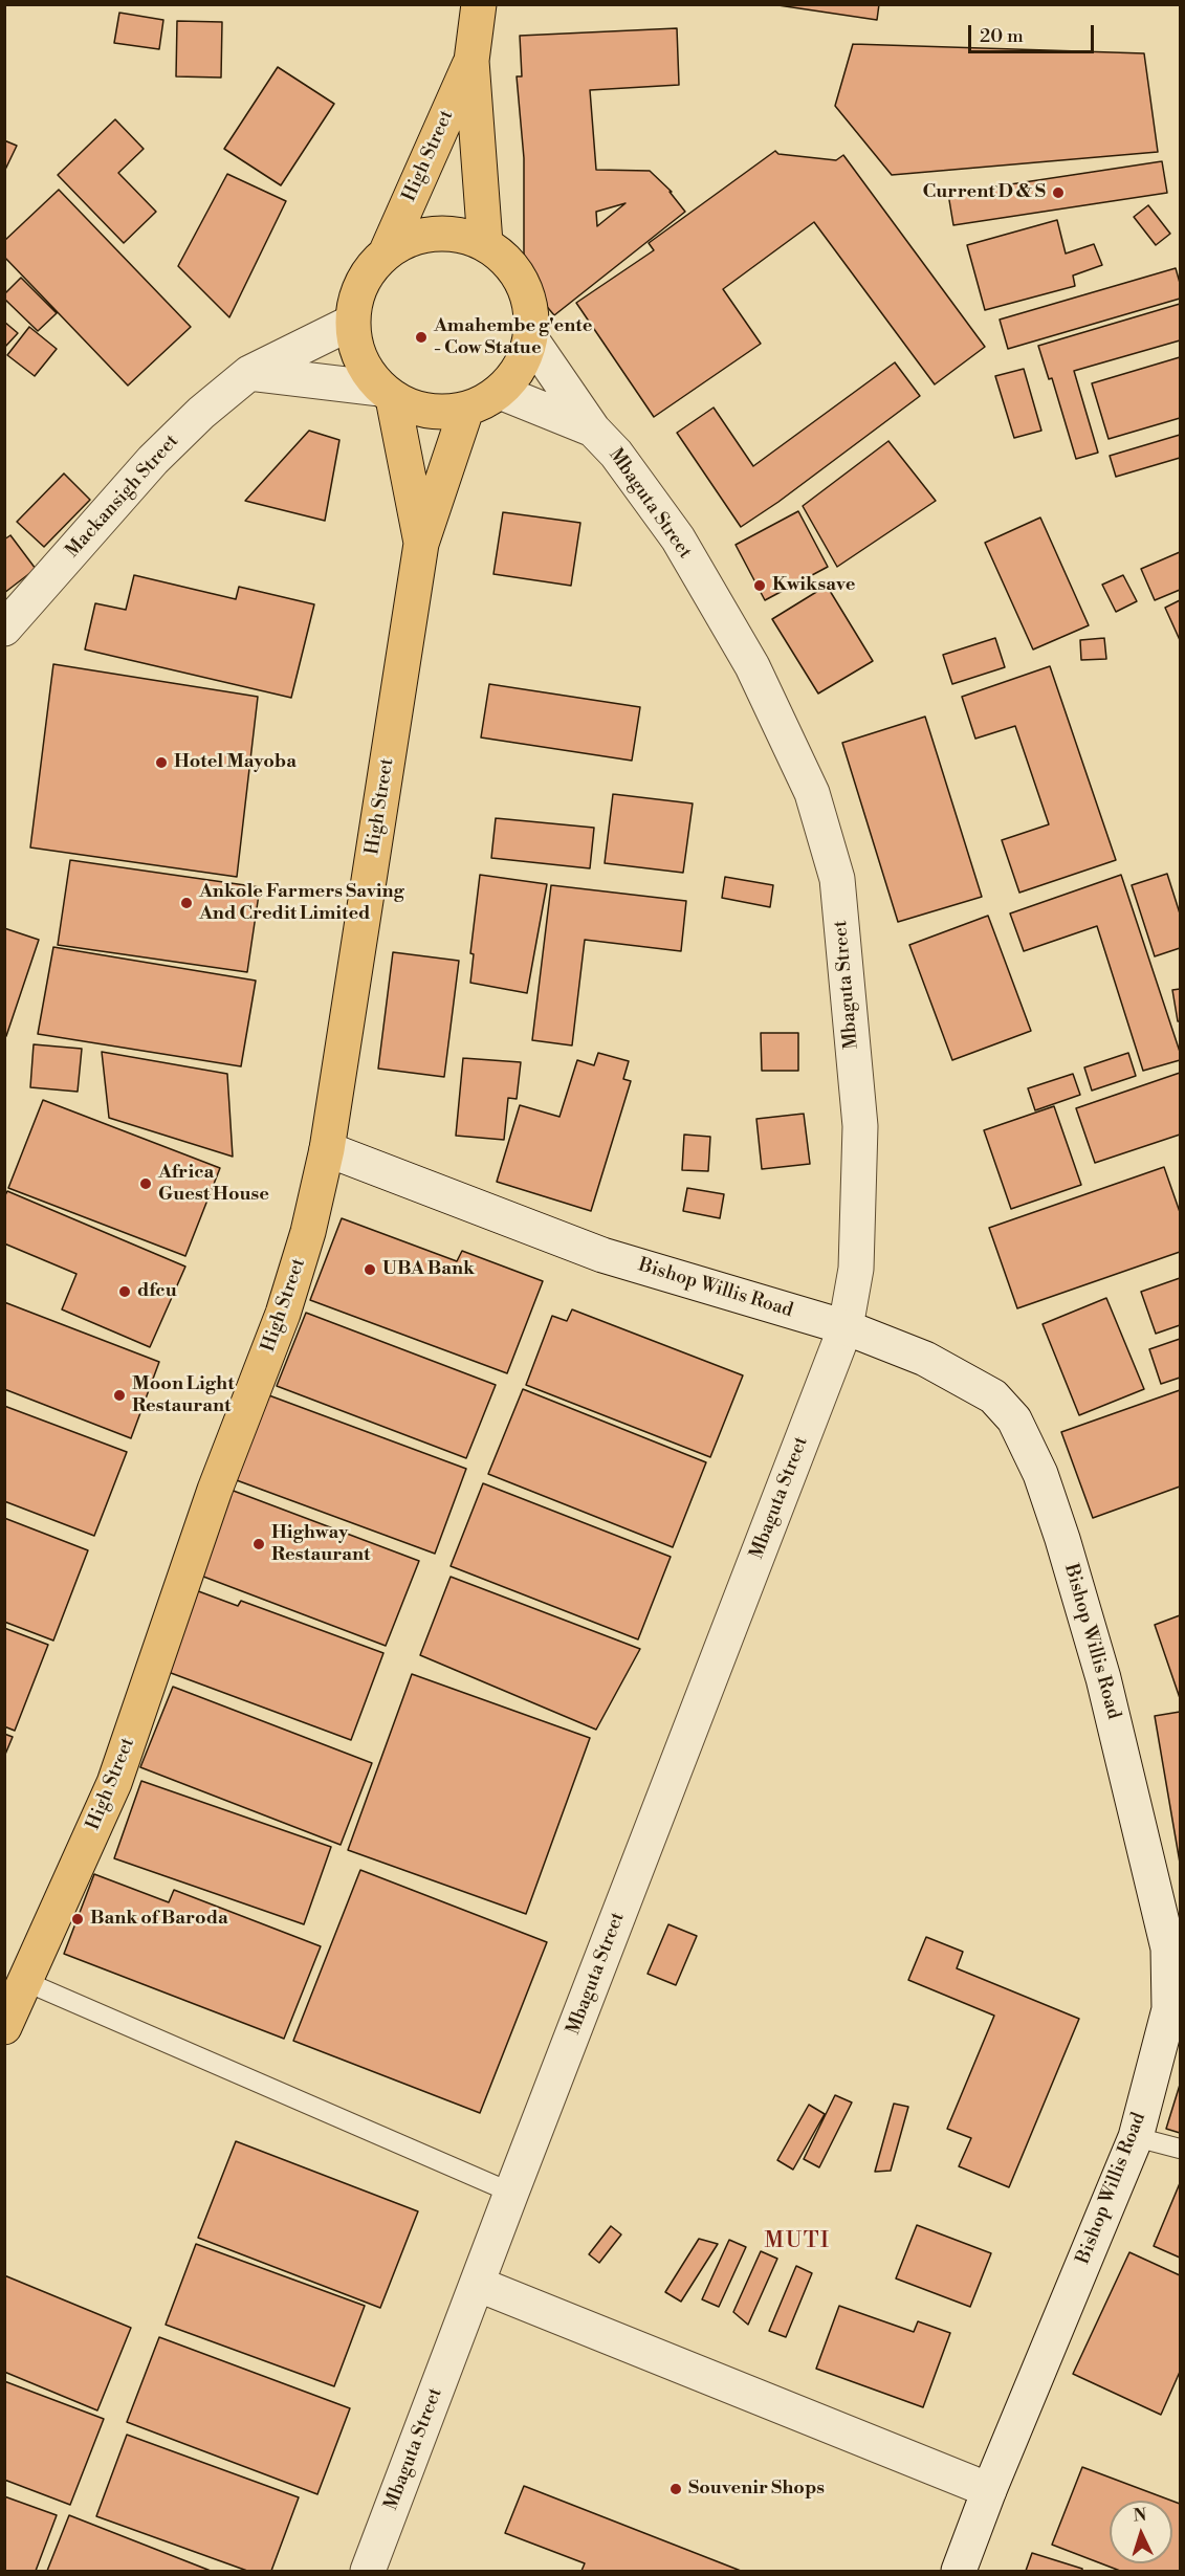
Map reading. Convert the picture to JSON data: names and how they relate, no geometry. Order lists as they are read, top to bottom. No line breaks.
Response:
{"streets":{"main road":["High Street"],"street":["Mackansigh Street","Mbaguta Street","Bishop Willis Road"]},"crossings":[["High Street","Mackansigh Street"],["High Street","Mbaguta Street"],["High Street","Bishop Willis Road"],["Mackansigh Street","Mbaguta Street"],["Mbaguta Street","Bishop Willis Road"]],"districts":["MUTI"],"places":["Current D & S","Amahembe g'ente - Cow Statue","Kwiksave","Hotel Mayoba","Ankole Farmers Saving And Credit Limited","Africa Guest House","UBA Bank","dfcu","Moon Light Restaurant","Highway Restaurant","Bank of Baroda","Souvenir Shops"],"scale_bar":"20 m","north":"top"}
